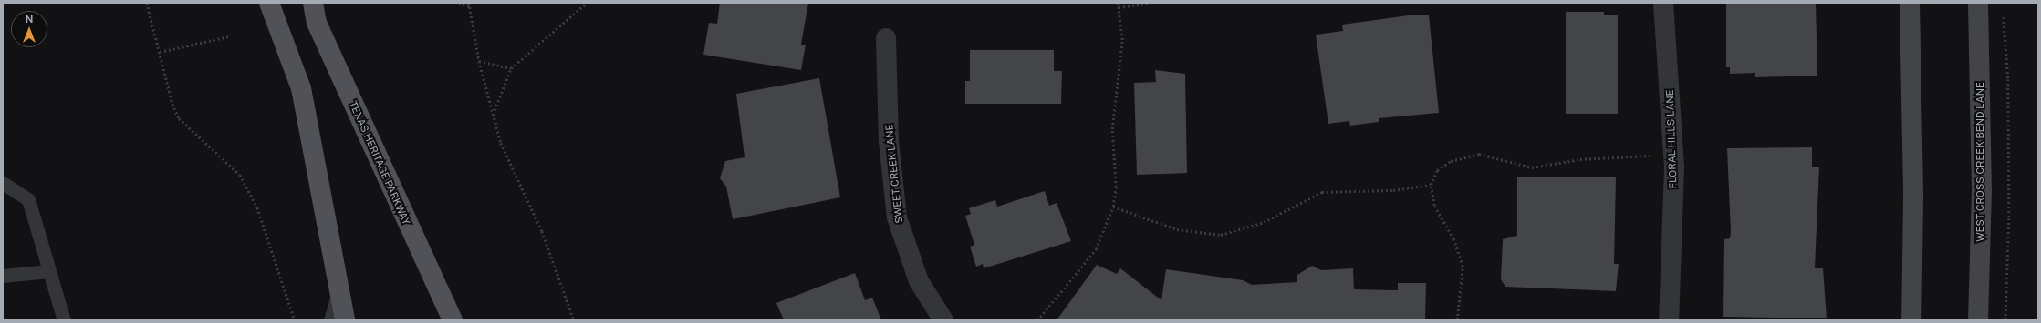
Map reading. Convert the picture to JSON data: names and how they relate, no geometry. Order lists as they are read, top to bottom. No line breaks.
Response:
{"streets":{"main road":["WEST CROSS CREEK BEND LANE","TEXAS HERITAGE PARKWAY"],"street":["FLORAL HILLS LANE","SWEET CREEK LANE"]},"north":"top"}
